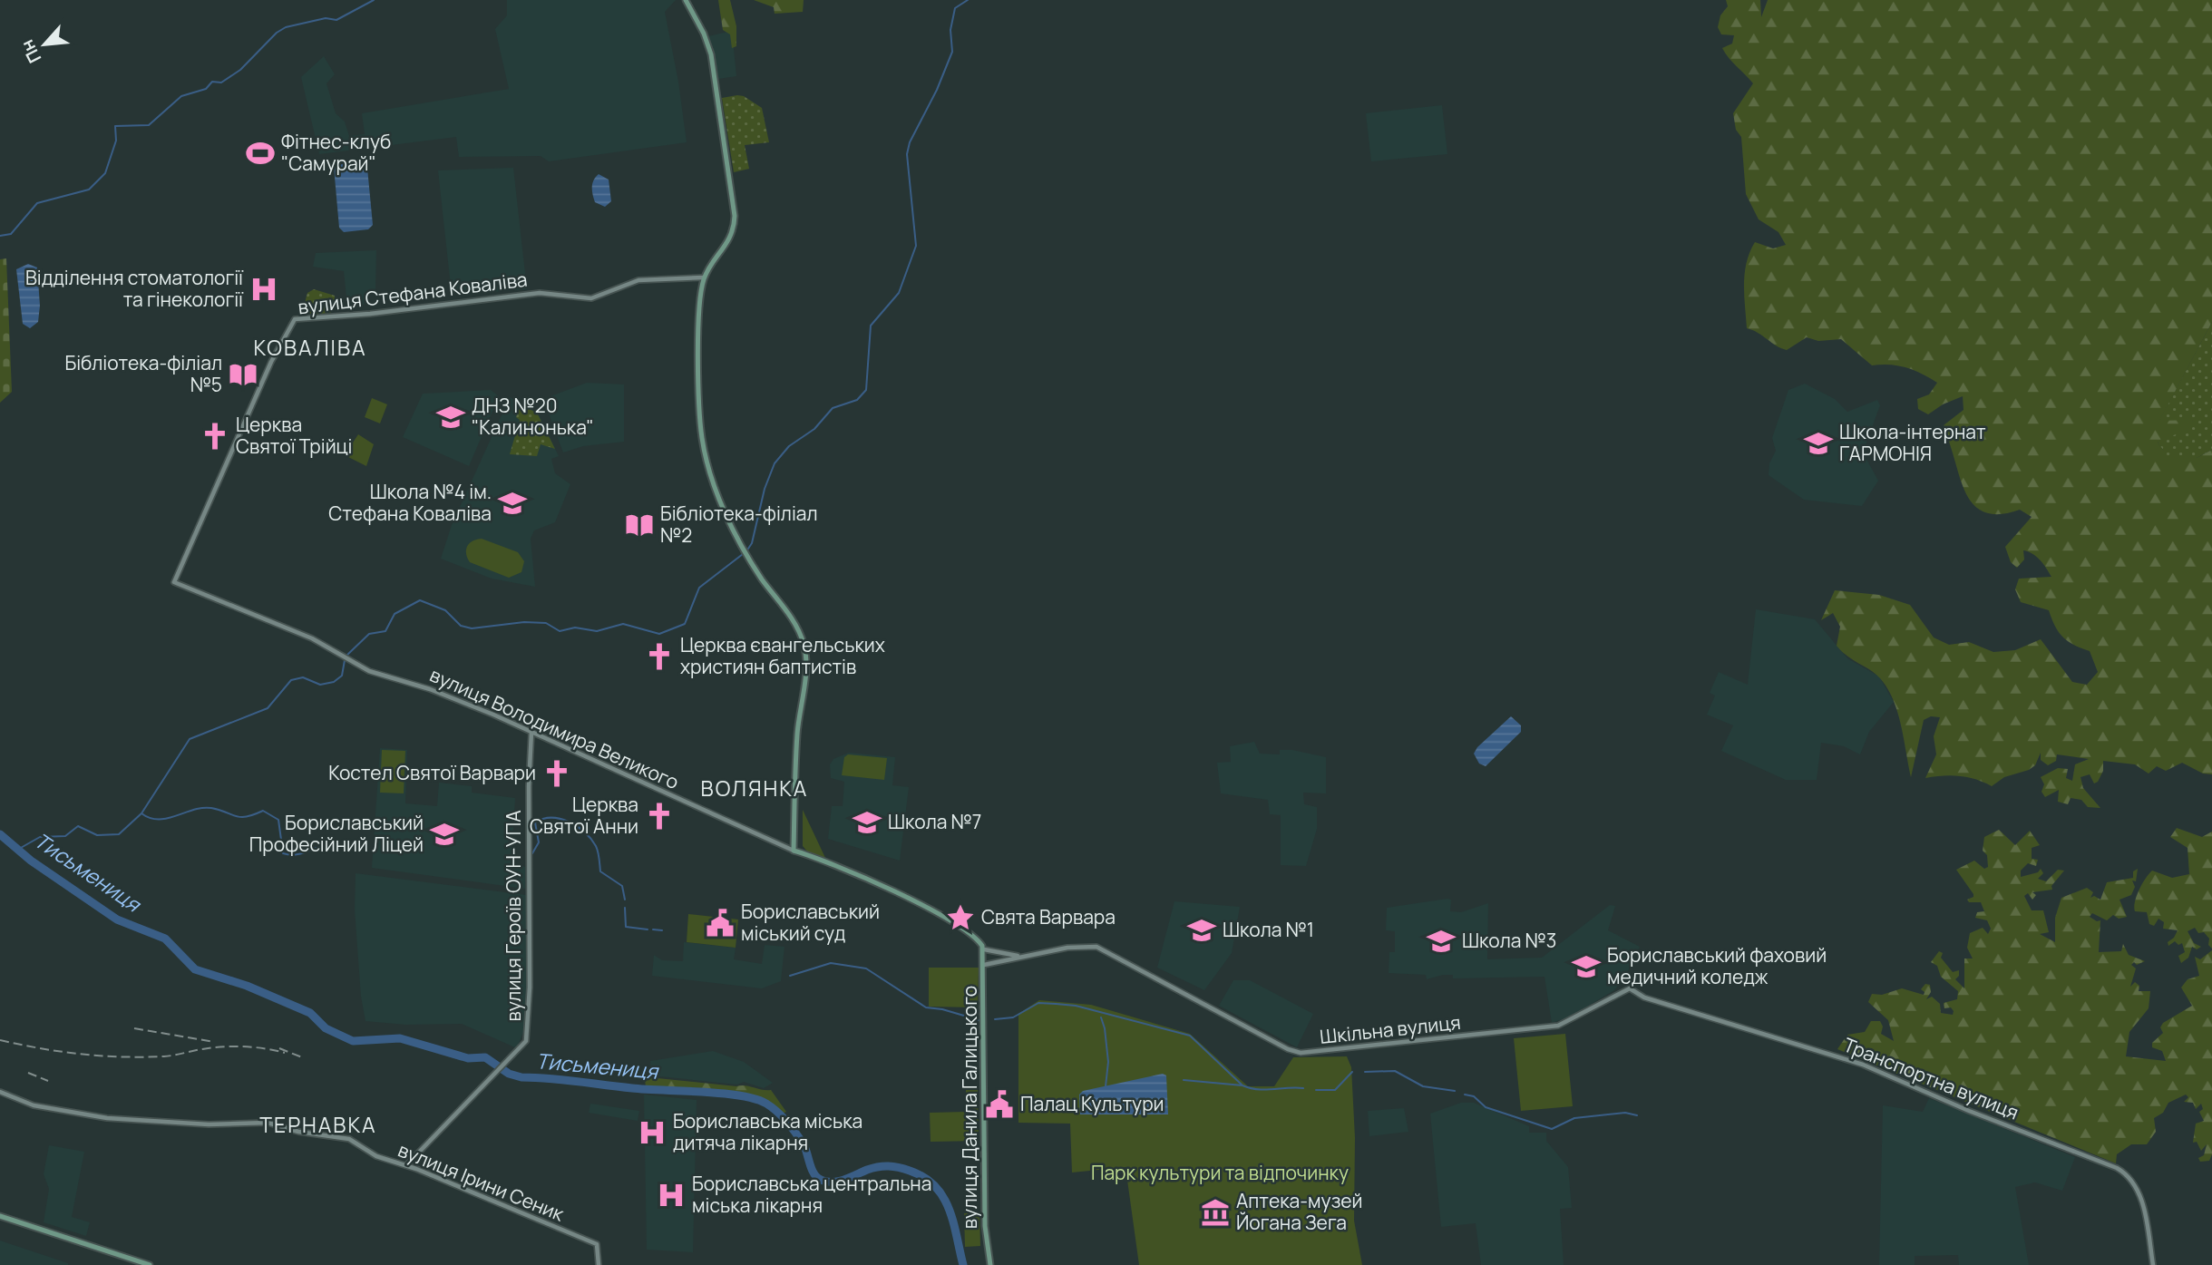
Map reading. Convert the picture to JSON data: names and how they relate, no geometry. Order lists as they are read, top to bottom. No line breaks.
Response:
{"streets":{"main road":["вулиця Володимира Великого","вулиця Данила Галицького"],"street":["вулиця Стефана Коваліва","вулиця Героїв ОУН-УПА","Шкільна вулиця","Транспортна вулиця","вулиця Ірини Сеник"]},"crossings":[["вулиця Стефана Коваліва","вулиця Володимира Великого"],["вулиця Володимира Великого","вулиця Героїв ОУН-УПА"],["вулиця Володимира Великого","Шкільна вулиця"],["вулиця Володимира Великого","вулиця Данила Галицького"],["вулиця Героїв ОУН-УПА","вулиця Ірини Сеник"],["Шкільна вулиця","Транспортна вулиця"],["Шкільна вулиця","вулиця Данила Галицького"]],"districts":["КОВАЛІВА","ВОЛЯНКА","ТЕРНАВКА"],"water":["Тисьмениця"],"parks":["Парк культури та відпочинку"],"places":{"sports":["Фітнес-клуб \"Самурай\""],"hospital":["Відділення стоматології та гінекології","Бориславська міська дитяча лікарня","Бориславська центральна міська лікарня"],"library":["Бібліотека-філіал №5","Бібліотека-філіал №2"],"school or university":["ДНЗ №20 \"Калинонька\"","Школа-інтернат ГАРМОНІЯ","Школа №4 ім. Стефана Коваліва","Школа №7","Бориславський Професійний Ліцей","Школа №1","Школа №3","Бориславський фаховий медичний коледж"],"church":["Церква Святої Трійці","Церква євангельських християн баптистів","Костел Святої Варвари","Церква Святої Анни"],"place":["Свята Варвара"],"public building":["Бориславський міський суд","Палац Культури"],"museum":["Аптека-музей Йогана Зега"]},"north":"bottom left"}
